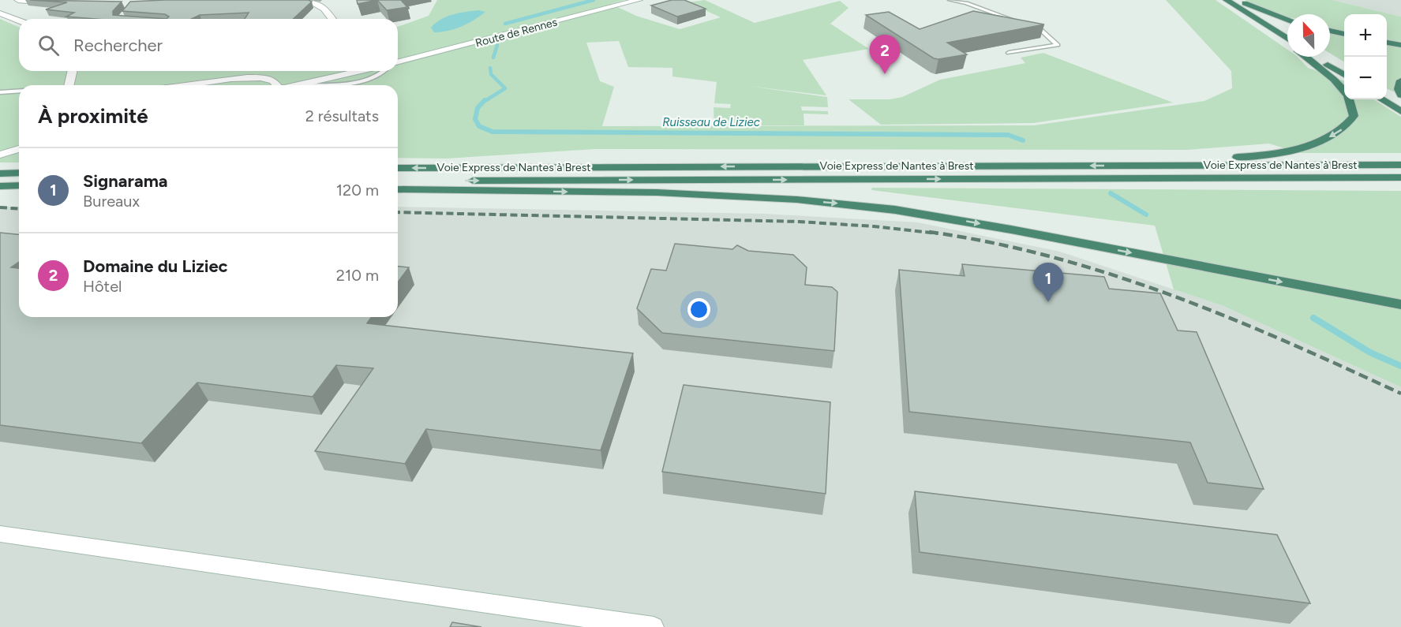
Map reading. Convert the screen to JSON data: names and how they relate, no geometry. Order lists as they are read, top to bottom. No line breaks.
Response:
{"streets":{"highway":["Voie Express de Nantes à Brest"],"main road":["Route de Rennes"]},"water":["Ruisseau de Liziec"],"north":"top","page":{"map_buttons":["+","−"],"search":"Rechercher","pins":["2","1"],"heading":["À proximité","2 résultats"],"list":[{"mark":"1","name":"Signarama","note":"Bureaux","value":"120 m"},{"mark":"2","name":"Domaine du Liziec","note":"Hôtel","value":"210 m"}]}}
